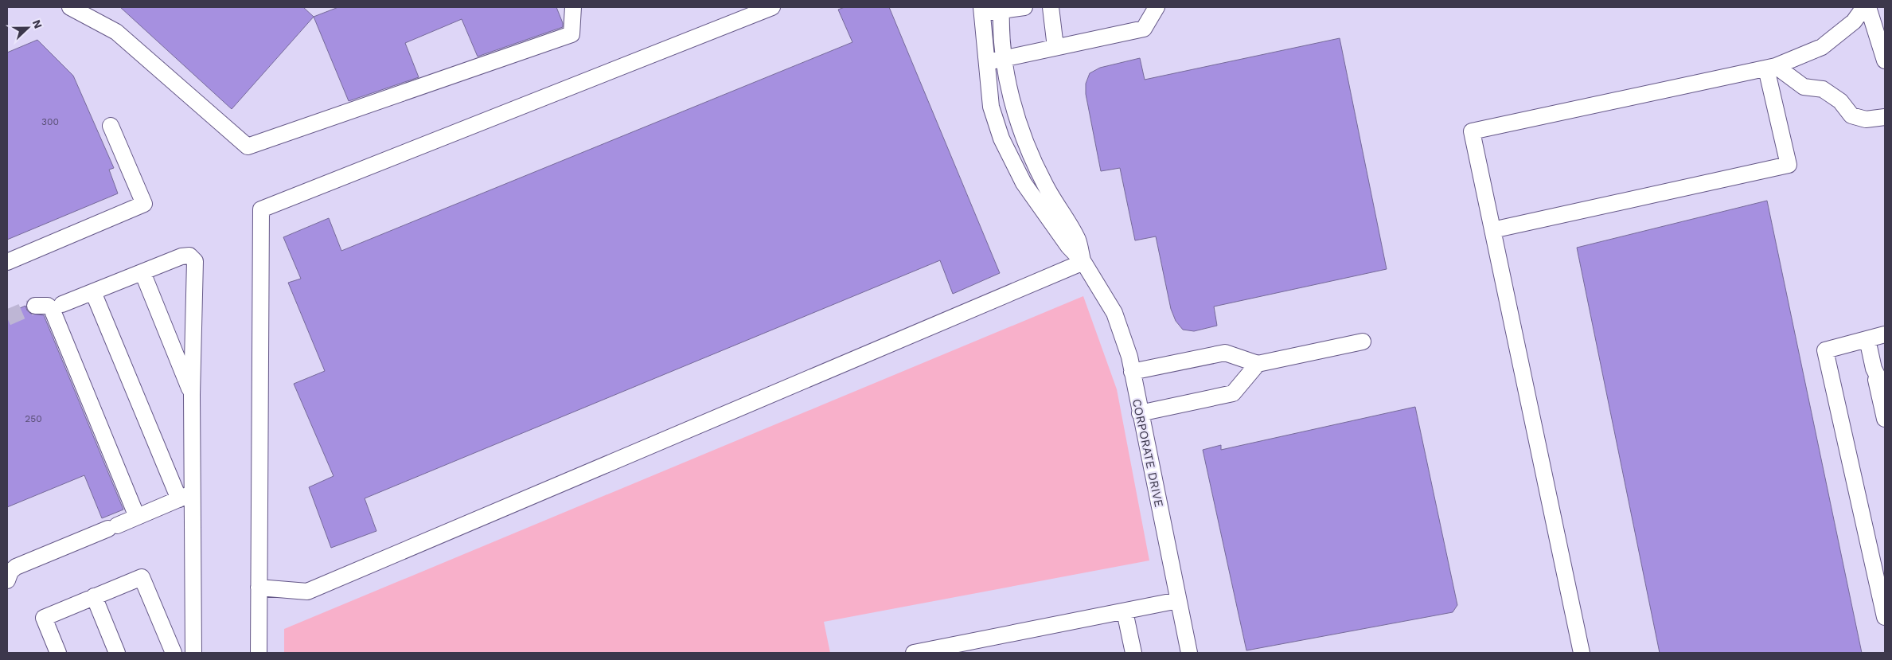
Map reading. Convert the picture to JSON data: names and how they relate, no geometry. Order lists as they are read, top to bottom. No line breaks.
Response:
{"streets":{"street":["CORPORATE DRIVE"]},"house_numbers":["300","250"],"north":"right"}
